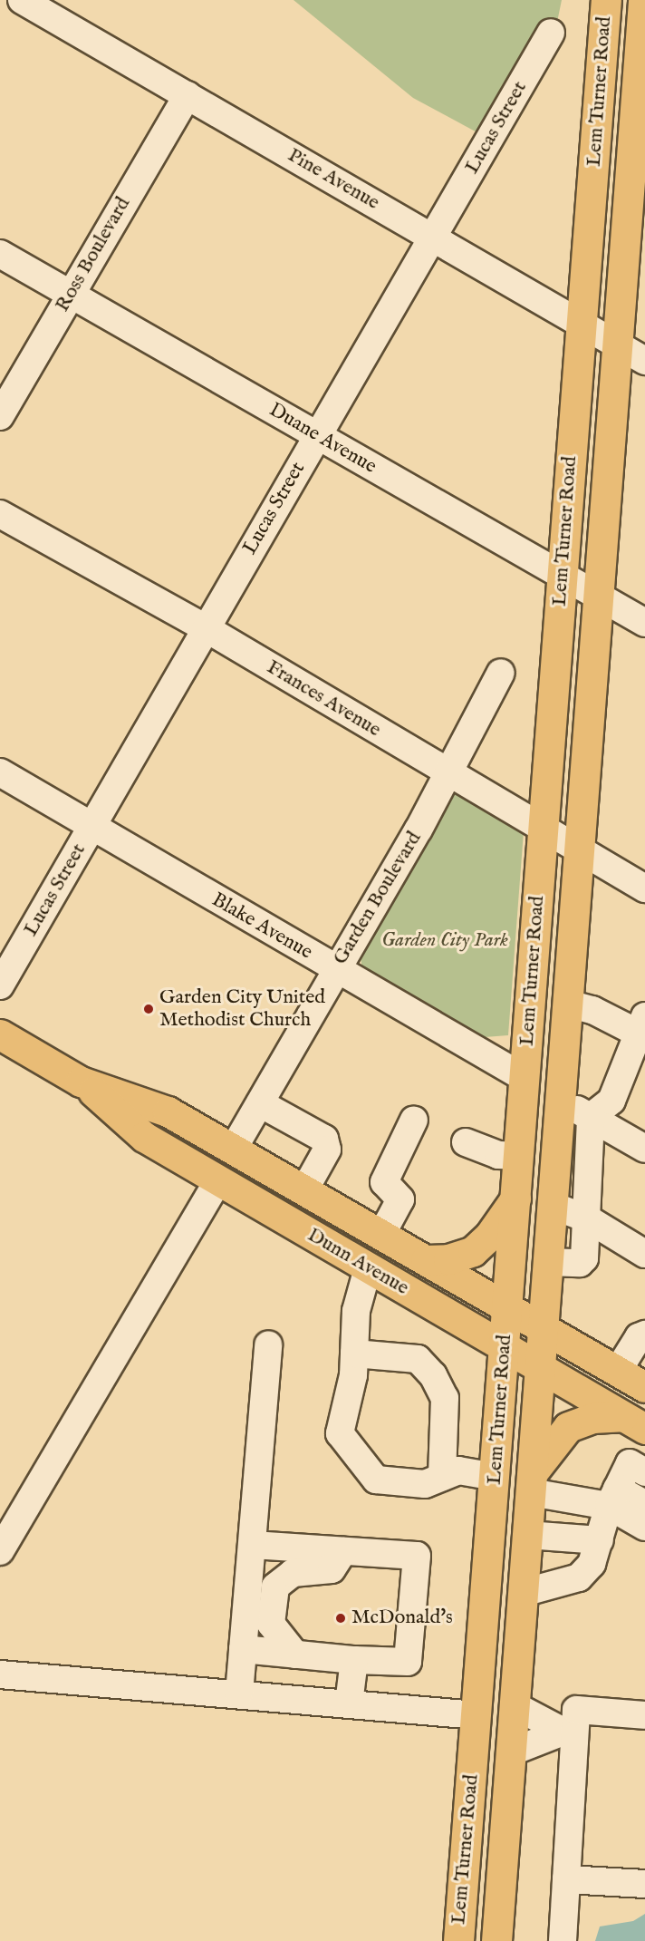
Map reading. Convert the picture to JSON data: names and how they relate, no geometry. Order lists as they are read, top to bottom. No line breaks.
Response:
{"streets":{"main road":["Lem Turner Road","Dunn Avenue"],"street":["Lucas Street","Pine Avenue","Ross Boulevard","Duane Avenue","Frances Avenue","Garden Boulevard","Blake Avenue"]},"crossings":[["Lem Turner Road","Pine Avenue"],["Lem Turner Road","Duane Avenue"],["Lem Turner Road","Frances Avenue"],["Lem Turner Road","Blake Avenue"],["Lem Turner Road","Dunn Avenue"],["Lucas Street","Pine Avenue"],["Lucas Street","Duane Avenue"],["Lucas Street","Frances Avenue"],["Lucas Street","Blake Avenue"],["Pine Avenue","Ross Boulevard"],["Ross Boulevard","Duane Avenue"],["Frances Avenue","Garden Boulevard"],["Garden Boulevard","Blake Avenue"],["Garden Boulevard","Dunn Avenue"]],"parks":["Garden City Park"],"places":["Garden City United Methodist Church","McDonald's"]}
